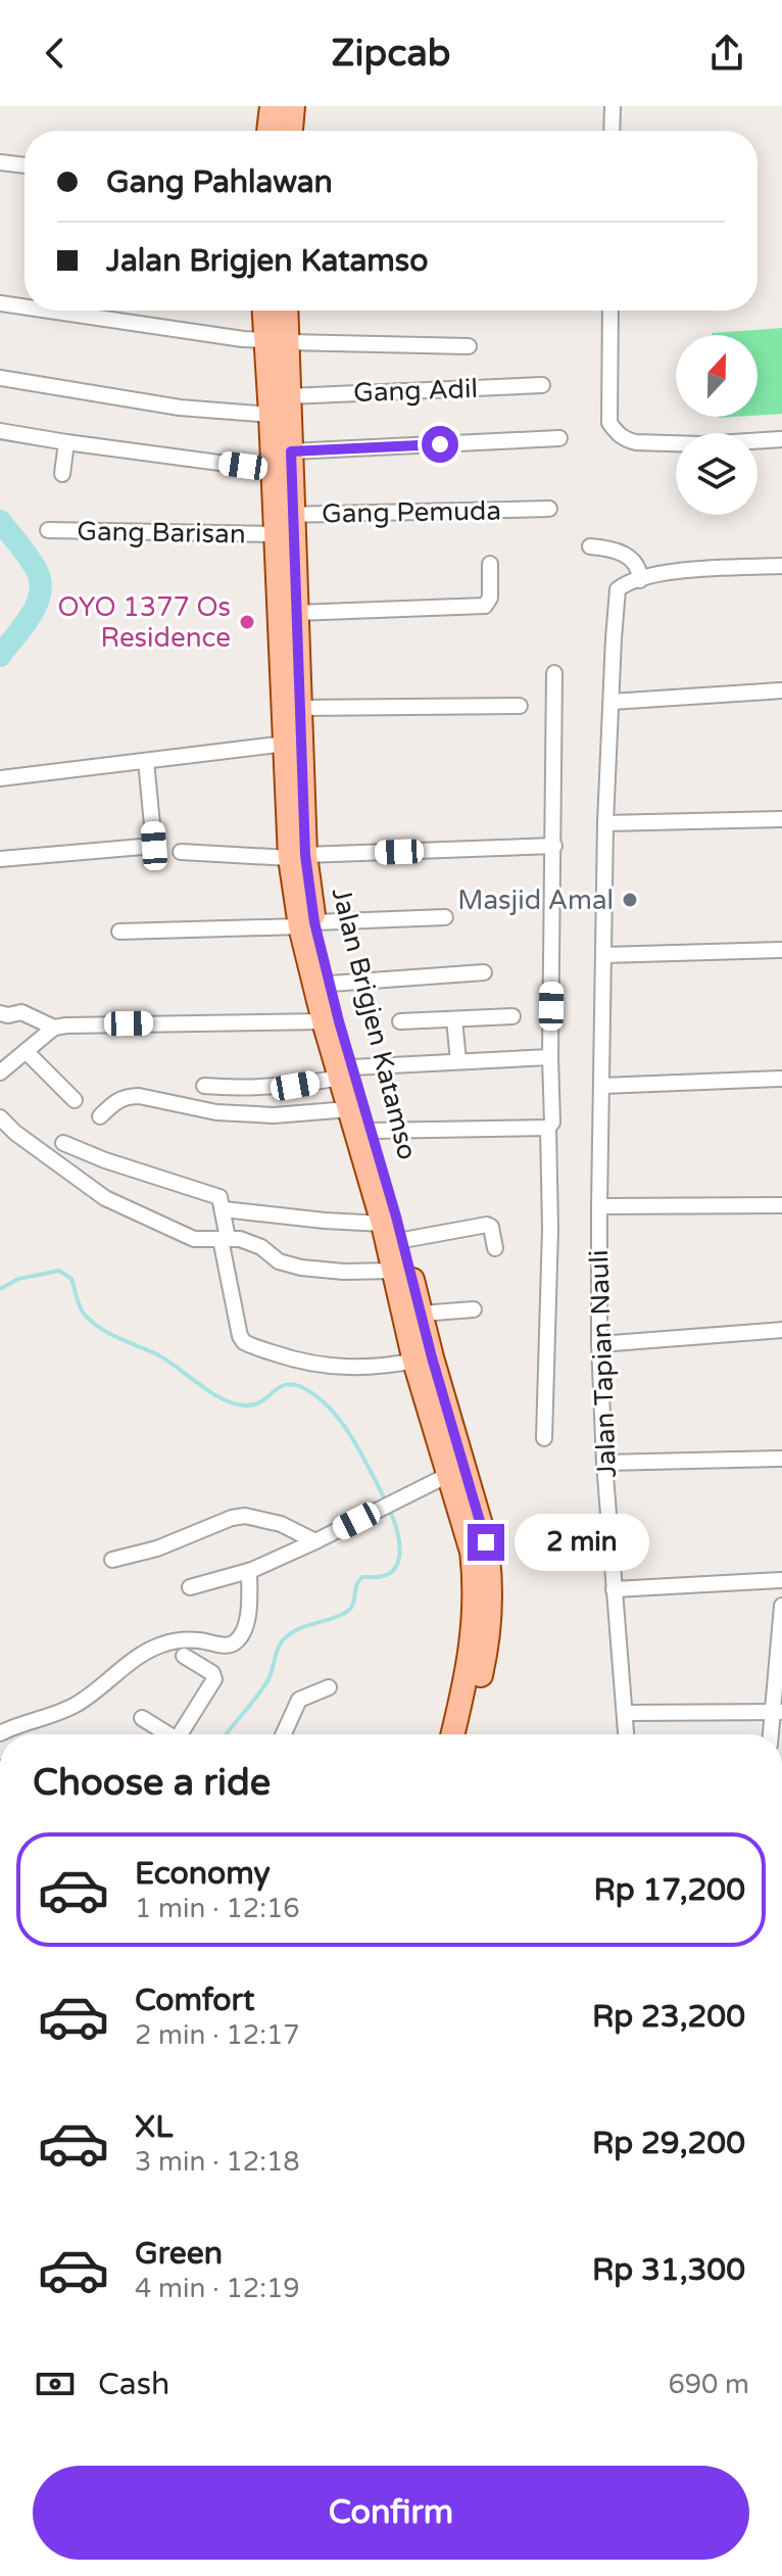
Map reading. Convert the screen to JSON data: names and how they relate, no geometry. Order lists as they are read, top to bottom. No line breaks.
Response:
{"streets":{"main road":["Jalan Brigjen Katamso"],"street":["Gang Adil","Gang Pemuda","Gang Barisan","Jalan Tapian Nauli"]},"crossings":[["Gang Adil","Jalan Brigjen Katamso"],["Gang Pemuda","Gang Barisan"],["Gang Pemuda","Jalan Brigjen Katamso"],["Gang Barisan","Jalan Brigjen Katamso"]],"places":["OYO 1377 Os Residence","Masjid Amal"],"north":"top","page":{"header":"Zipcab","banner":["Gang Pahlawan","Jalan Brigjen Katamso"],"bubble":"2 min","heading":"Choose a ride","list":[{"name":"Economy","note":"1 min · 12:16","value":"Rp 17,200"},{"name":"Comfort","note":"2 min · 12:17","value":"Rp 23,200"},{"name":"XL","note":"3 min · 12:18","value":"Rp 29,200"},{"name":"Green","note":"4 min · 12:19","value":"Rp 31,300"}],"pay":["Cash","690 m"],"buttons":"Confirm"}}
